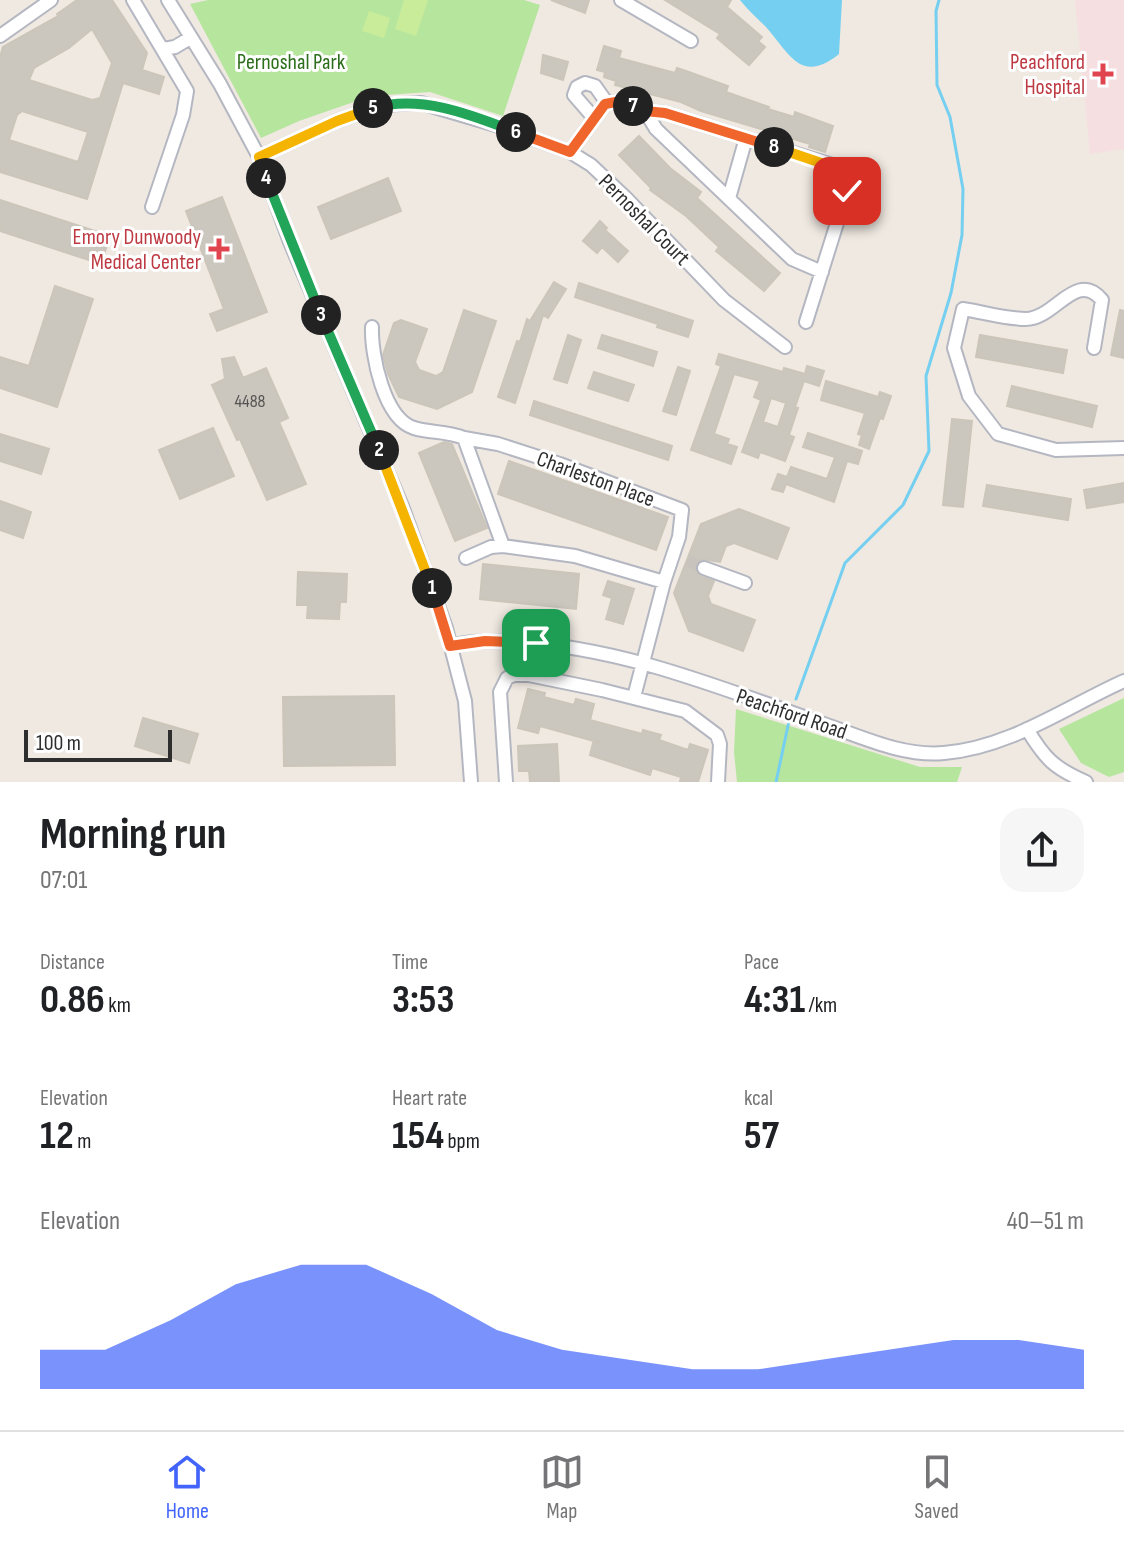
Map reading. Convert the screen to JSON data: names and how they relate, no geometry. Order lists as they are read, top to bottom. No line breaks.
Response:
{"streets":{"street":["Pernoshal Court","Charleston Place","Peachford Road"]},"crossings":[["Charleston Place","Peachford Road"]],"parks":["Pernoshal Park"],"places":{"health":["Peachford Hospital","Emory Dunwoody Medical Center"]},"house_numbers":["4488"],"scale_bar":"100 m","page":{"pins":["7","5","6","8","4","3","2","1"],"scale":"100 m","heading":["Morning run","07:01"],"stats":[["Distance","0.86 km"],["Time","3:53"],["Pace","4:31 /km"],["Elevation","12 m"],["Heart rate","154 bpm"],["kcal","57"]],"chart":["Elevation","40–51 m"],"tabs":["Home","Map","Saved"]}}
